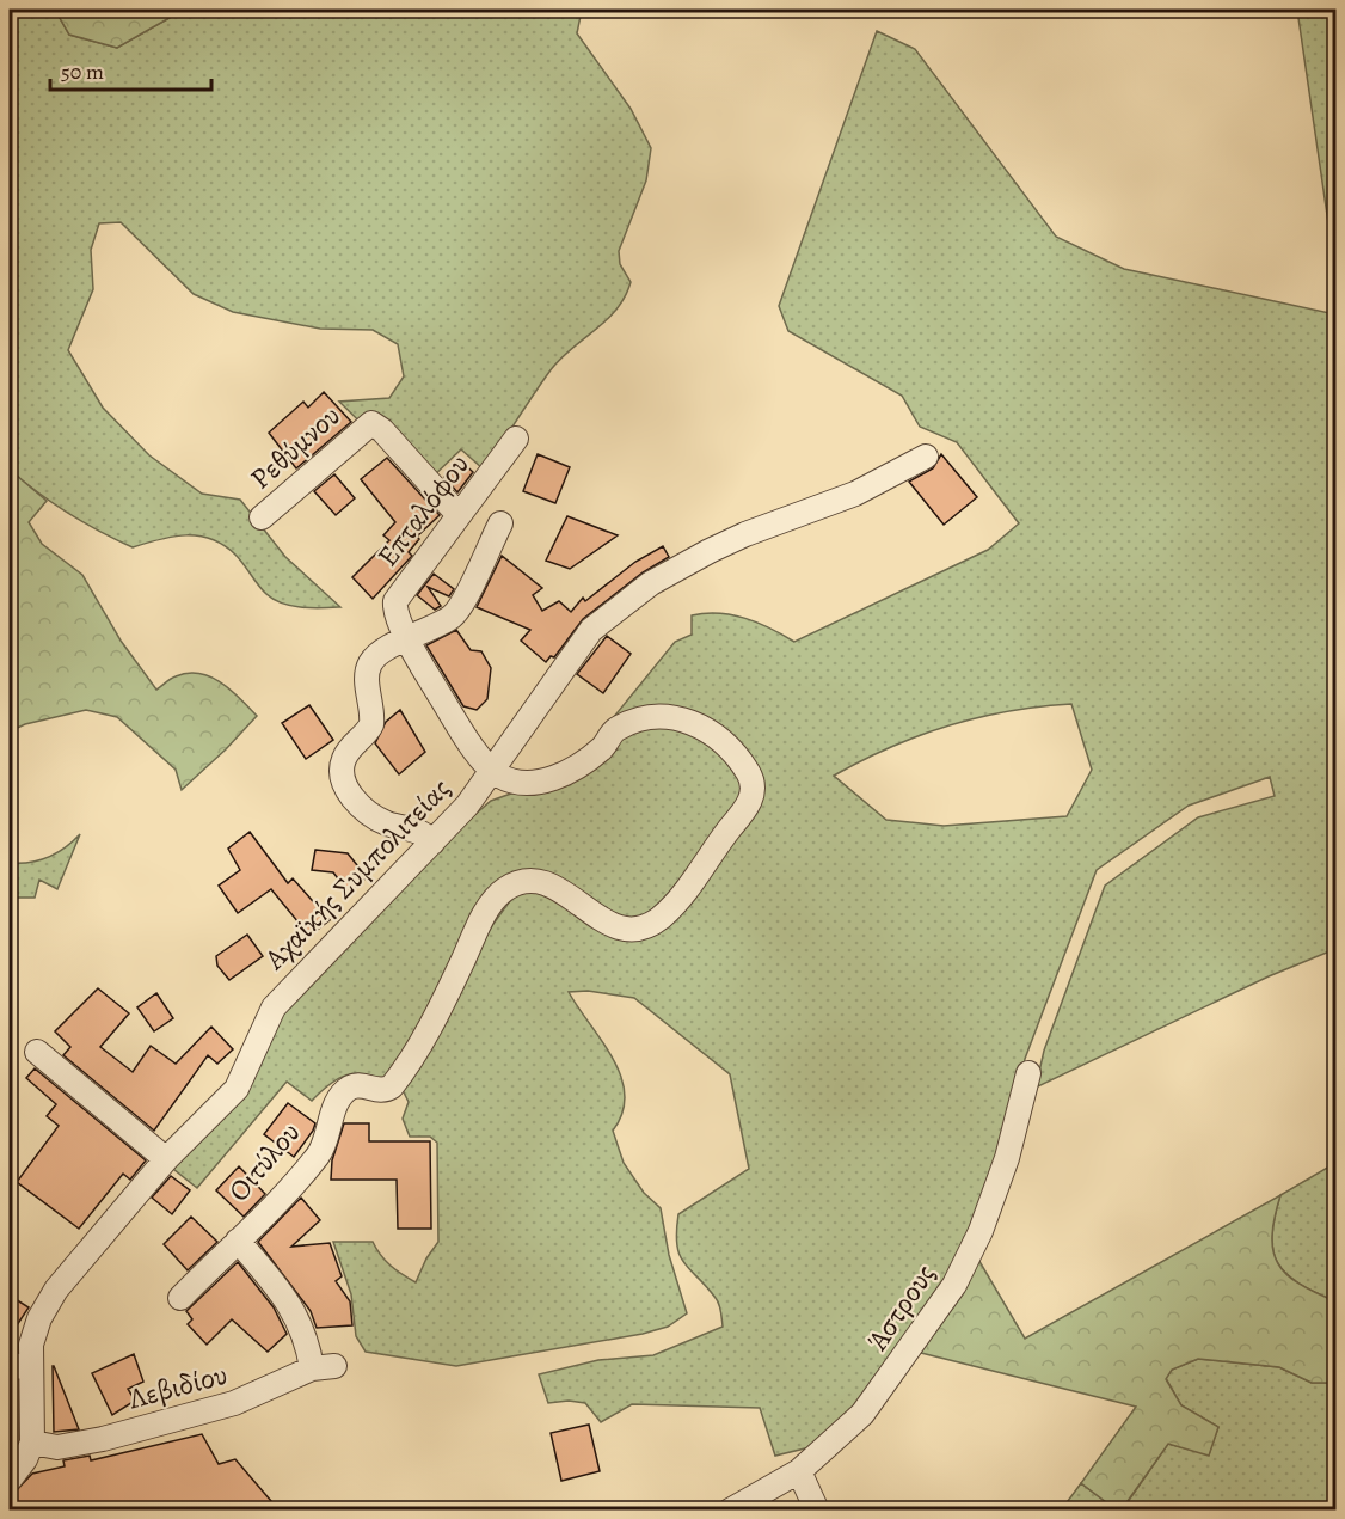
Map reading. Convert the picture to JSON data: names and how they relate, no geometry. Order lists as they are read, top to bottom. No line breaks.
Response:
{"streets":{"street":["Ρεθύμνου","Επταλόφου","Αχαϊκής Συμπολιτείας","Οιτύλου","Άστρους","Λεβιδίου"]},"crossings":[["Ρεθύμνου","Επταλόφου"],["Επταλόφου","Αχαϊκής Συμπολιτείας"],["Επταλόφου","Οιτύλου"],["Αχαϊκής Συμπολιτείας","Οιτύλου"],["Αχαϊκής Συμπολιτείας","Λεβιδίου"],["Οιτύλου","Λεβιδίου"]],"scale_bar":"50 m"}
